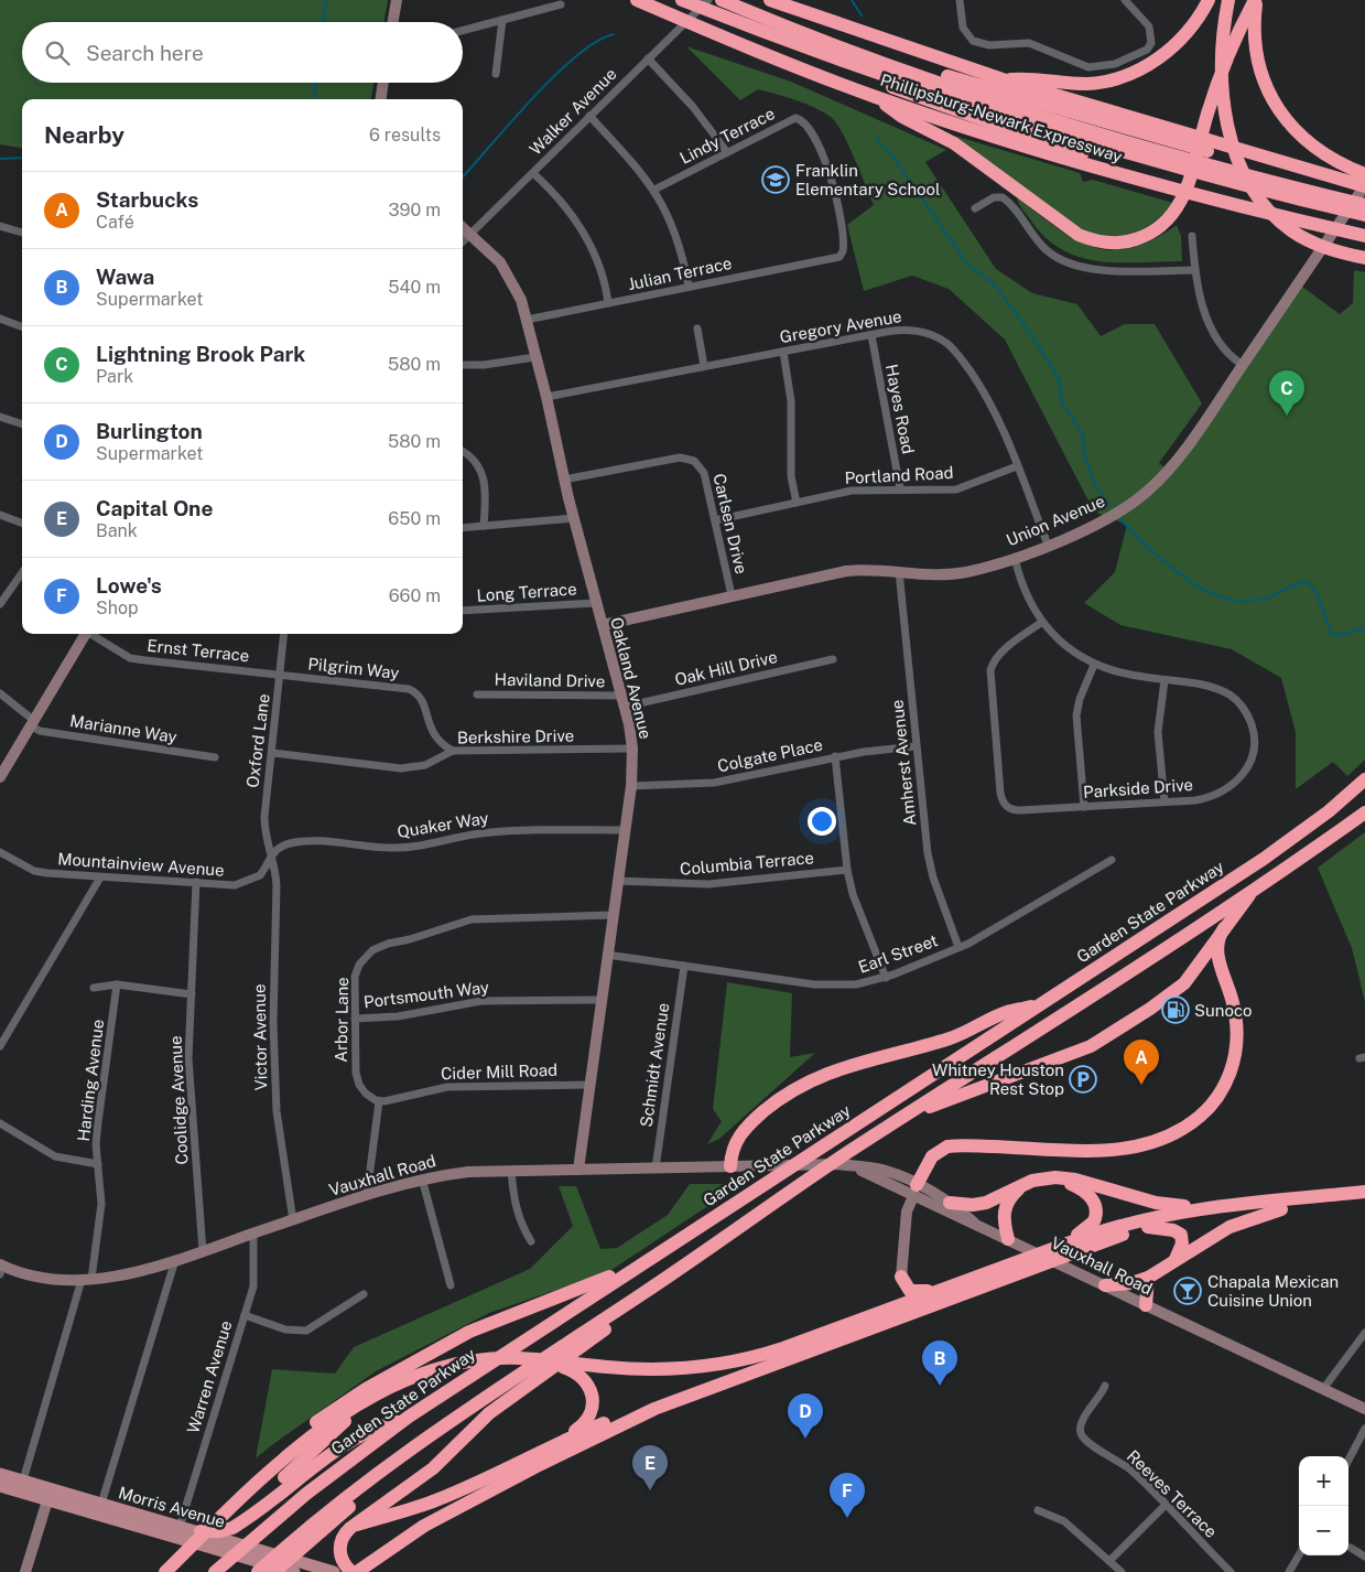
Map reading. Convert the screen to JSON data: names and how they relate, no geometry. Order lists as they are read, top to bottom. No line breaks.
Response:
{"streets":{"highway":["Phillipsburg-Newark Expressway","Garden State Parkway"],"main road":["Morris Avenue"],"street":["Walker Avenue","Lindy Terrace","Julian Terrace","Gregory Avenue","Hayes Road","Portland Road","Union Avenue","Carlsen Drive","Long Terrace","Ernst Terrace","Pilgrim Way","Oak Hill Drive","Oakland Avenue","Haviland Drive","Marianne Way","Berkshire Drive","Oxford Lane","Colgate Place","Amherst Avenue","Parkside Drive","Quaker Way","Columbia Terrace","Mountainview Avenue","Earl Street","Portsmouth Way","Arbor Lane","Victor Avenue","Schmidt Avenue","Cider Mill Road","Harding Avenue","Coolidge Avenue","Vauxhall Road","Warren Avenue","Reeves Terrace"]},"crossings":[["Walker Avenue","Oakland Avenue"],["Lindy Terrace","Julian Terrace"],["Julian Terrace","Oakland Avenue"],["Gregory Avenue","Hayes Road"],["Gregory Avenue","Portland Road"],["Gregory Avenue","Union Avenue"],["Gregory Avenue","Oakland Avenue"],["Hayes Road","Portland Road"],["Portland Road","Carlsen Drive"],["Union Avenue","Carlsen Drive"],["Union Avenue","Oakland Avenue"],["Union Avenue","Amherst Avenue"],["Union Avenue","Parkside Drive"],["Carlsen Drive","Oakland Avenue"],["Long Terrace","Oakland Avenue"],["Ernst Terrace","Pilgrim Way"],["Ernst Terrace","Oxford Lane"],["Pilgrim Way","Berkshire Drive"],["Pilgrim Way","Oxford Lane"],["Oak Hill Drive","Oakland Avenue"],["Oak Hill Drive","Haviland Drive"],["Oakland Avenue","Haviland Drive"],["Oakland Avenue","Berkshire Drive"],["Oakland Avenue","Colgate Place"],["Oakland Avenue","Quaker Way"],["Oakland Avenue","Columbia Terrace"],["Oakland Avenue","Earl Street"],["Oakland Avenue","Portsmouth Way"],["Oakland Avenue","Arbor Lane"],["Oakland Avenue","Cider Mill Road"],["Oakland Avenue","Vauxhall Road"],["Berkshire Drive","Oxford Lane"],["Oxford Lane","Quaker Way"],["Oxford Lane","Mountainview Avenue"],["Oxford Lane","Victor Avenue"],["Colgate Place","Amherst Avenue"],["Amherst Avenue","Earl Street"],["Quaker Way","Mountainview Avenue"],["Quaker Way","Victor Avenue"],["Mountainview Avenue","Victor Avenue"],["Mountainview Avenue","Coolidge Avenue"],["Earl Street","Schmidt Avenue"],["Portsmouth Way","Arbor Lane"],["Arbor Lane","Cider Mill Road"],["Victor Avenue","Vauxhall Road"],["Schmidt Avenue","Vauxhall Road"],["Harding Avenue","Vauxhall Road"],["Harding Avenue","Morris Avenue"],["Coolidge Avenue","Vauxhall Road"],["Vauxhall Road","Warren Avenue"],["Warren Avenue","Morris Avenue"]],"places":{"school or university":["Franklin Elementary School"],"fuel station":["Sunoco"],"parking":["Whitney Houston Rest Stop"],"bar":["Chapala Mexican Cuisine Union"]},"page":{"search":"Search here","heading":["Nearby","6 results"],"list":[{"mark":"A","name":"Starbucks","note":"Café","value":"390 m"},{"mark":"B","name":"Wawa","note":"Supermarket","value":"540 m"},{"mark":"C","name":"Lightning Brook Park","note":"Park","value":"580 m"},{"mark":"D","name":"Burlington","note":"Supermarket","value":"580 m"},{"mark":"E","name":"Capital One","note":"Bank","value":"650 m"},{"mark":"F","name":"Lowe's","note":"Shop","value":"660 m"}],"pins":["C","A","B","D","E","F"],"map_buttons":["+","−"]}}
